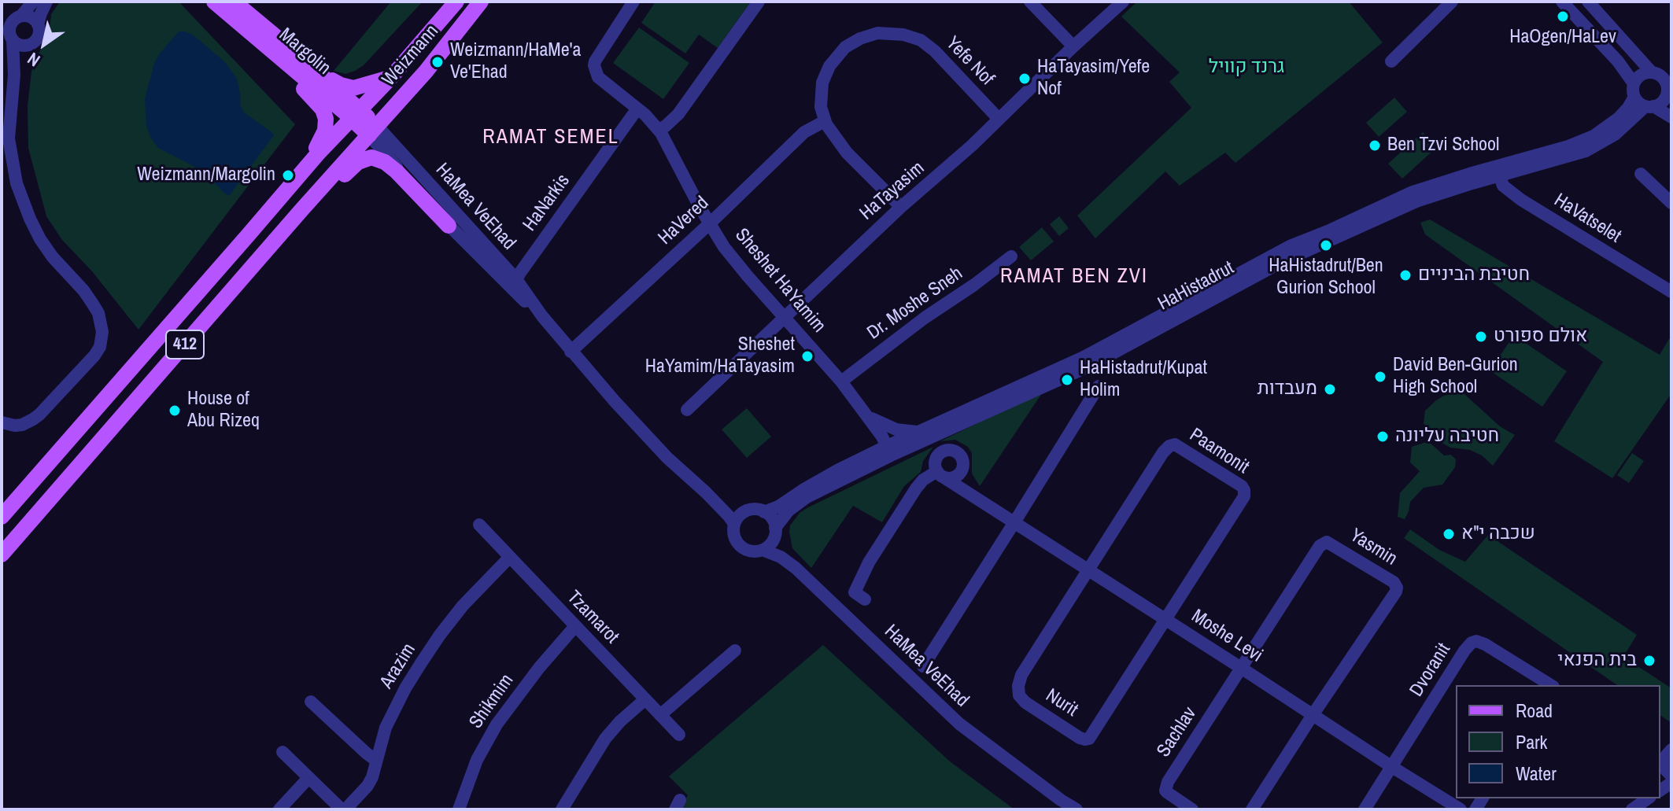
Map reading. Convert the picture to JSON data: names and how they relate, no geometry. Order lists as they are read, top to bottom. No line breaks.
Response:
{"streets":{"main road":["Margolin","Weizmann","412"],"street":["Yefe Nof","HaTayasim","HaNarkis","HaMea VeEhad","HaVatselet","HaVered","Sheshet HaYamim","HaHistadrut","Dr. Moshe Sneh","Paamonit","Yasmin","Tzamarot","Moshe Levi","Arazim","Dvoranit","Shikmim","Nurit","Sachlav"]},"crossings":[["Margolin","Weizmann"],["Margolin","HaMea VeEhad"],["Margolin","412"],["Weizmann","HaMea VeEhad"],["Weizmann","412"],["Yefe Nof","HaTayasim"],["Yefe Nof","HaVered"],["HaTayasim","HaVered"],["HaTayasim","Sheshet HaYamim"],["HaNarkis","HaMea VeEhad"],["HaNarkis","Sheshet HaYamim"],["HaMea VeEhad","HaVered"],["HaMea VeEhad","HaHistadrut"],["HaMea VeEhad","412"],["HaVatselet","HaHistadrut"],["HaVered","Sheshet HaYamim"],["Sheshet HaYamim","HaHistadrut"],["Sheshet HaYamim","Dr. Moshe Sneh"],["Paamonit","Moshe Levi"],["Paamonit","Nurit"],["Yasmin","Moshe Levi"],["Yasmin","Sachlav"],["Tzamarot","Arazim"],["Tzamarot","Shikmim"],["Moshe Levi","Dvoranit"],["Moshe Levi","Nurit"],["Moshe Levi","Sachlav"]],"districts":["RAMAT SEMEL","RAMAT BEN ZVI"],"parks":["גרנד קוויל"],"places":["HaOgen/HaLev","Weizmann/HaMe'a Ve'Ehad","HaTayasim/Yefe Nof","Ben Tzvi School","Weizmann/Margolin","HaHistadrut/Ben Gurion School","חטיבת הביניים","אולם ספורט","Sheshet HaYamim/HaTayasim","David Ben-Gurion High School","HaHistadrut/Kupat Holim","מעבדות","House of Abu Rizeq","חטיבה עליונה","שכבה י\"א","בית הפנאי"],"legend":["Road","Park","Water"],"north":"bottom left"}
